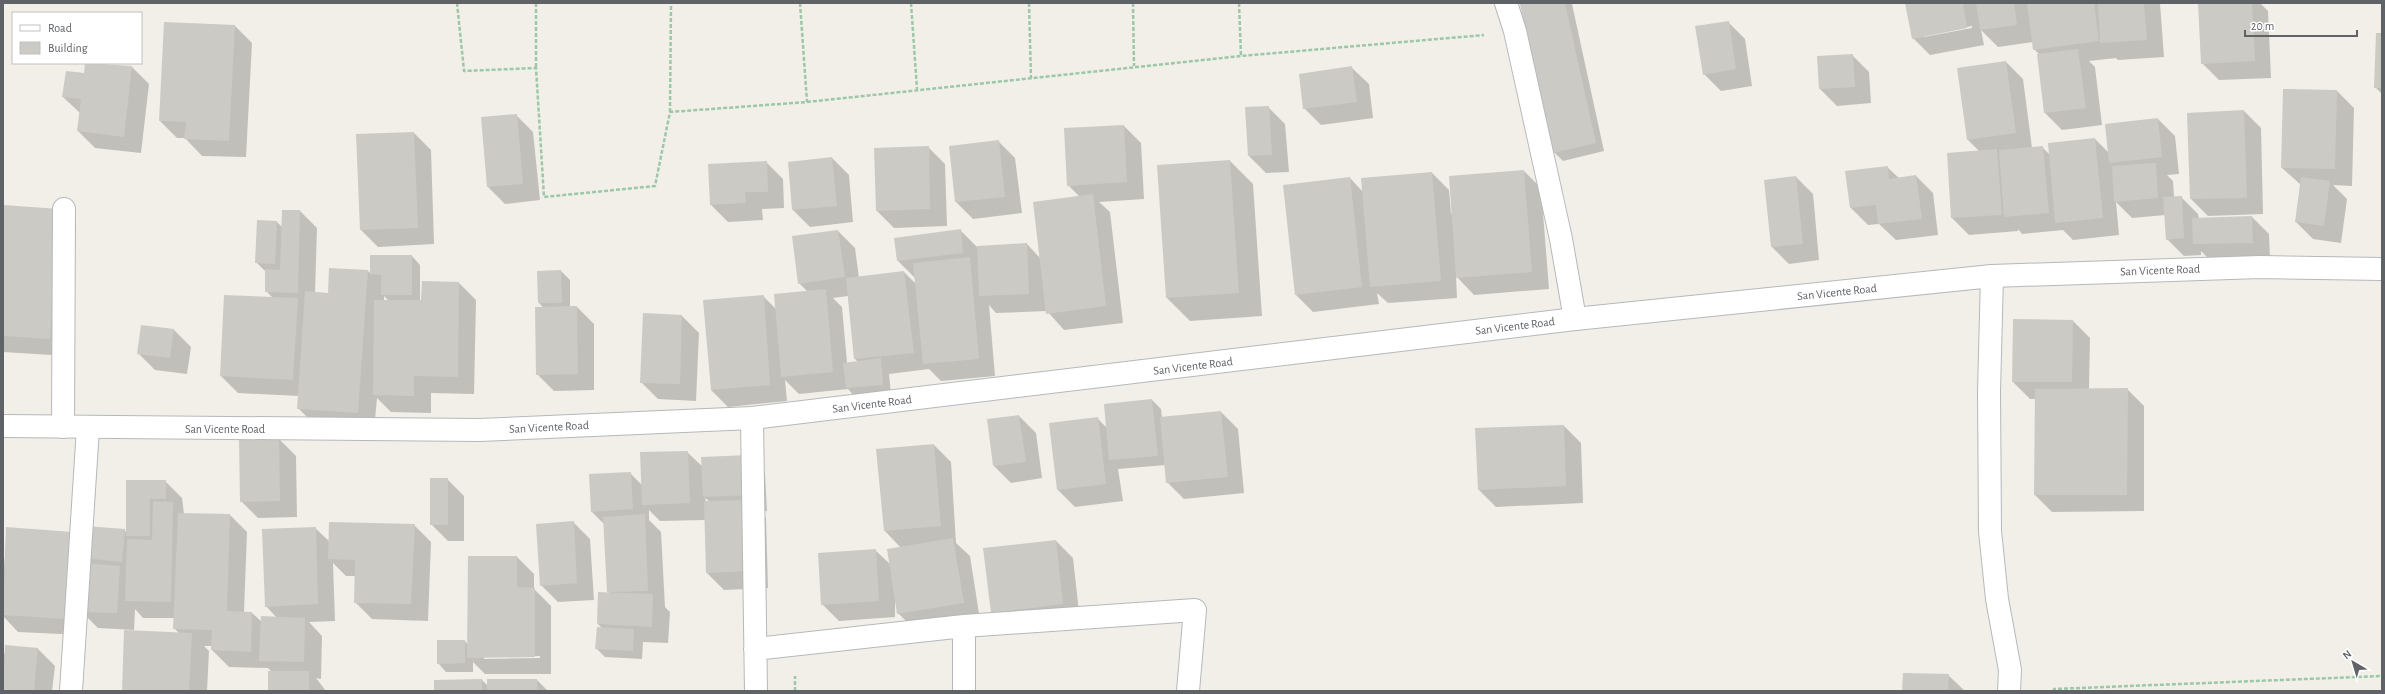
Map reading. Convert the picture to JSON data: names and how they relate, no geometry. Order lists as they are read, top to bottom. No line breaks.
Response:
{"streets":{"street":["San Vicente Road"]},"legend":["Road","Building"],"scale_bar":"20 m","north":"top left"}
